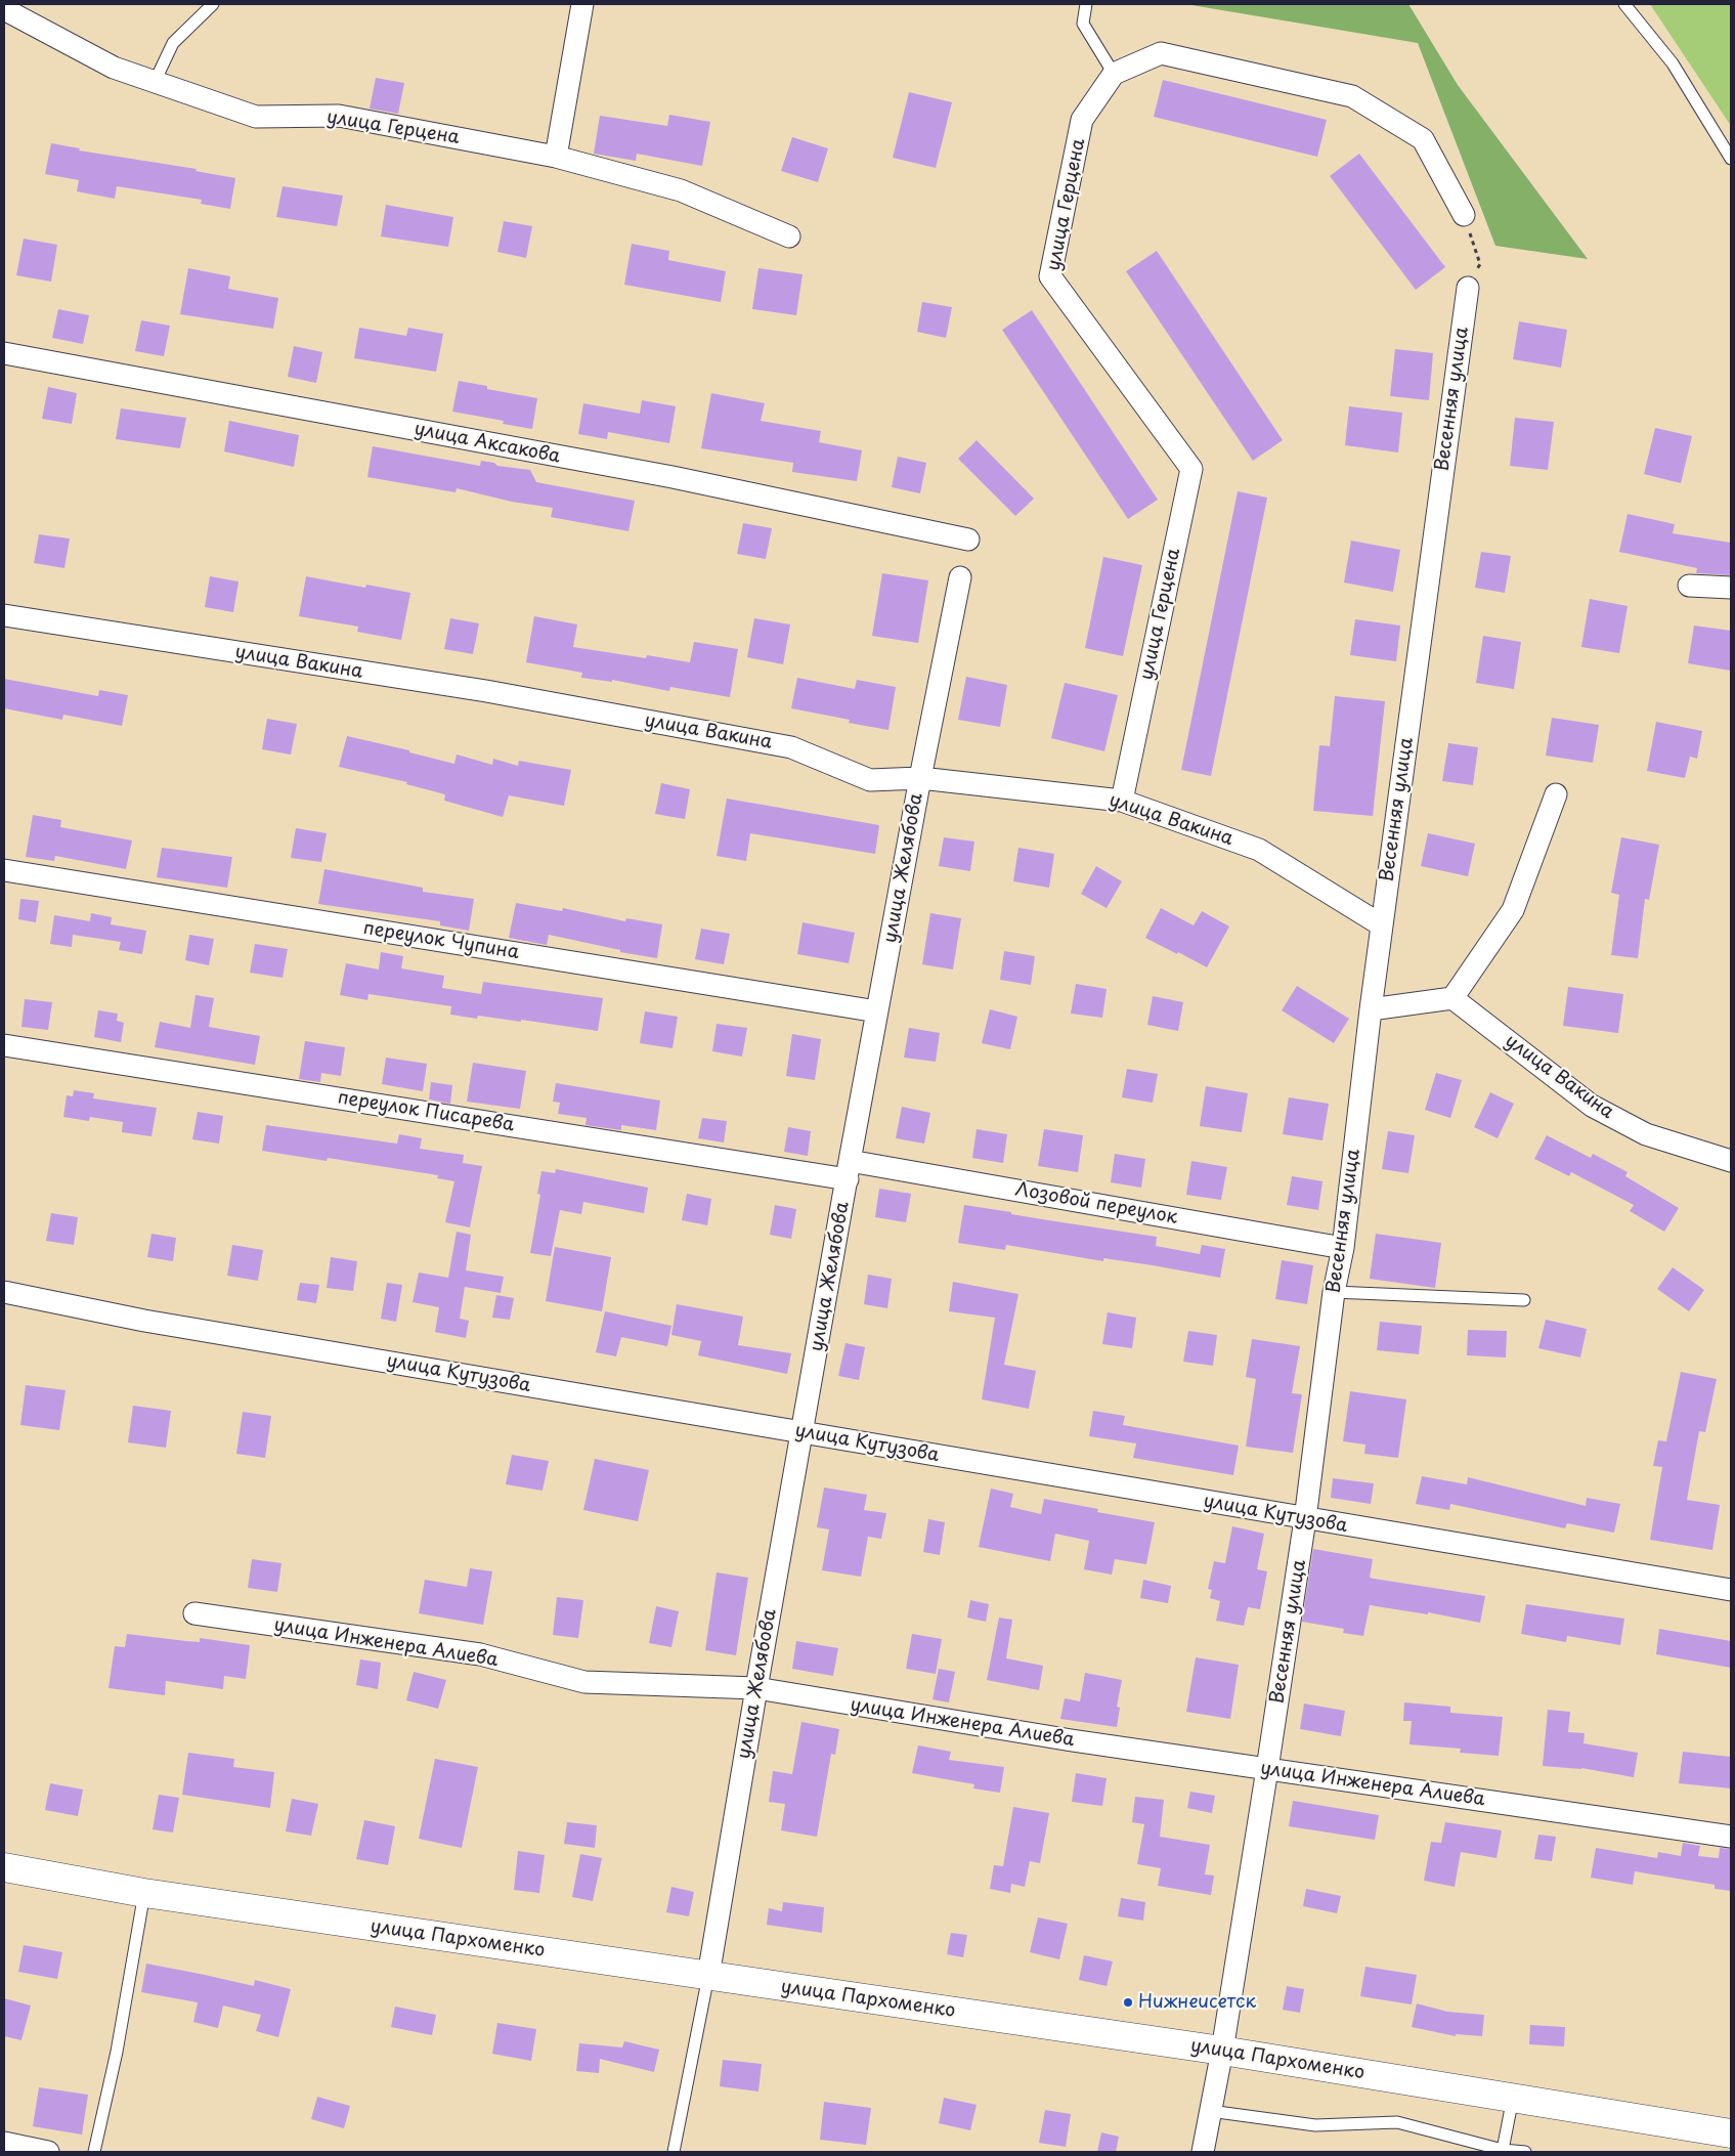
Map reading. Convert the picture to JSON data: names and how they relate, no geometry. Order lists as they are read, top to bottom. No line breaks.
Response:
{"streets":{"main road":["улица Пархоменко"],"street":["улица Герцена","Весенняя улица","улица Аксакова","улица Вакина","улица Желябова","переулок Чупина","переулок Писарева","Лозовой переулок","улица Кутузова","улица Инженера Алиева"]},"crossings":[["улица Герцена","улица Вакина"],["Весенняя улица","улица Вакина"],["Весенняя улица","Лозовой переулок"],["Весенняя улица","улица Кутузова"],["Весенняя улица","улица Инженера Алиева"],["Весенняя улица","улица Пархоменко"],["улица Вакина","улица Желябова"],["улица Желябова","переулок Чупина"],["улица Желябова","переулок Писарева"],["улица Желябова","Лозовой переулок"],["улица Желябова","улица Кутузова"],["улица Желябова","улица Инженера Алиева"],["улица Желябова","улица Пархоменко"],["переулок Писарева","Лозовой переулок"]],"places":["Нижнеисетск"]}
